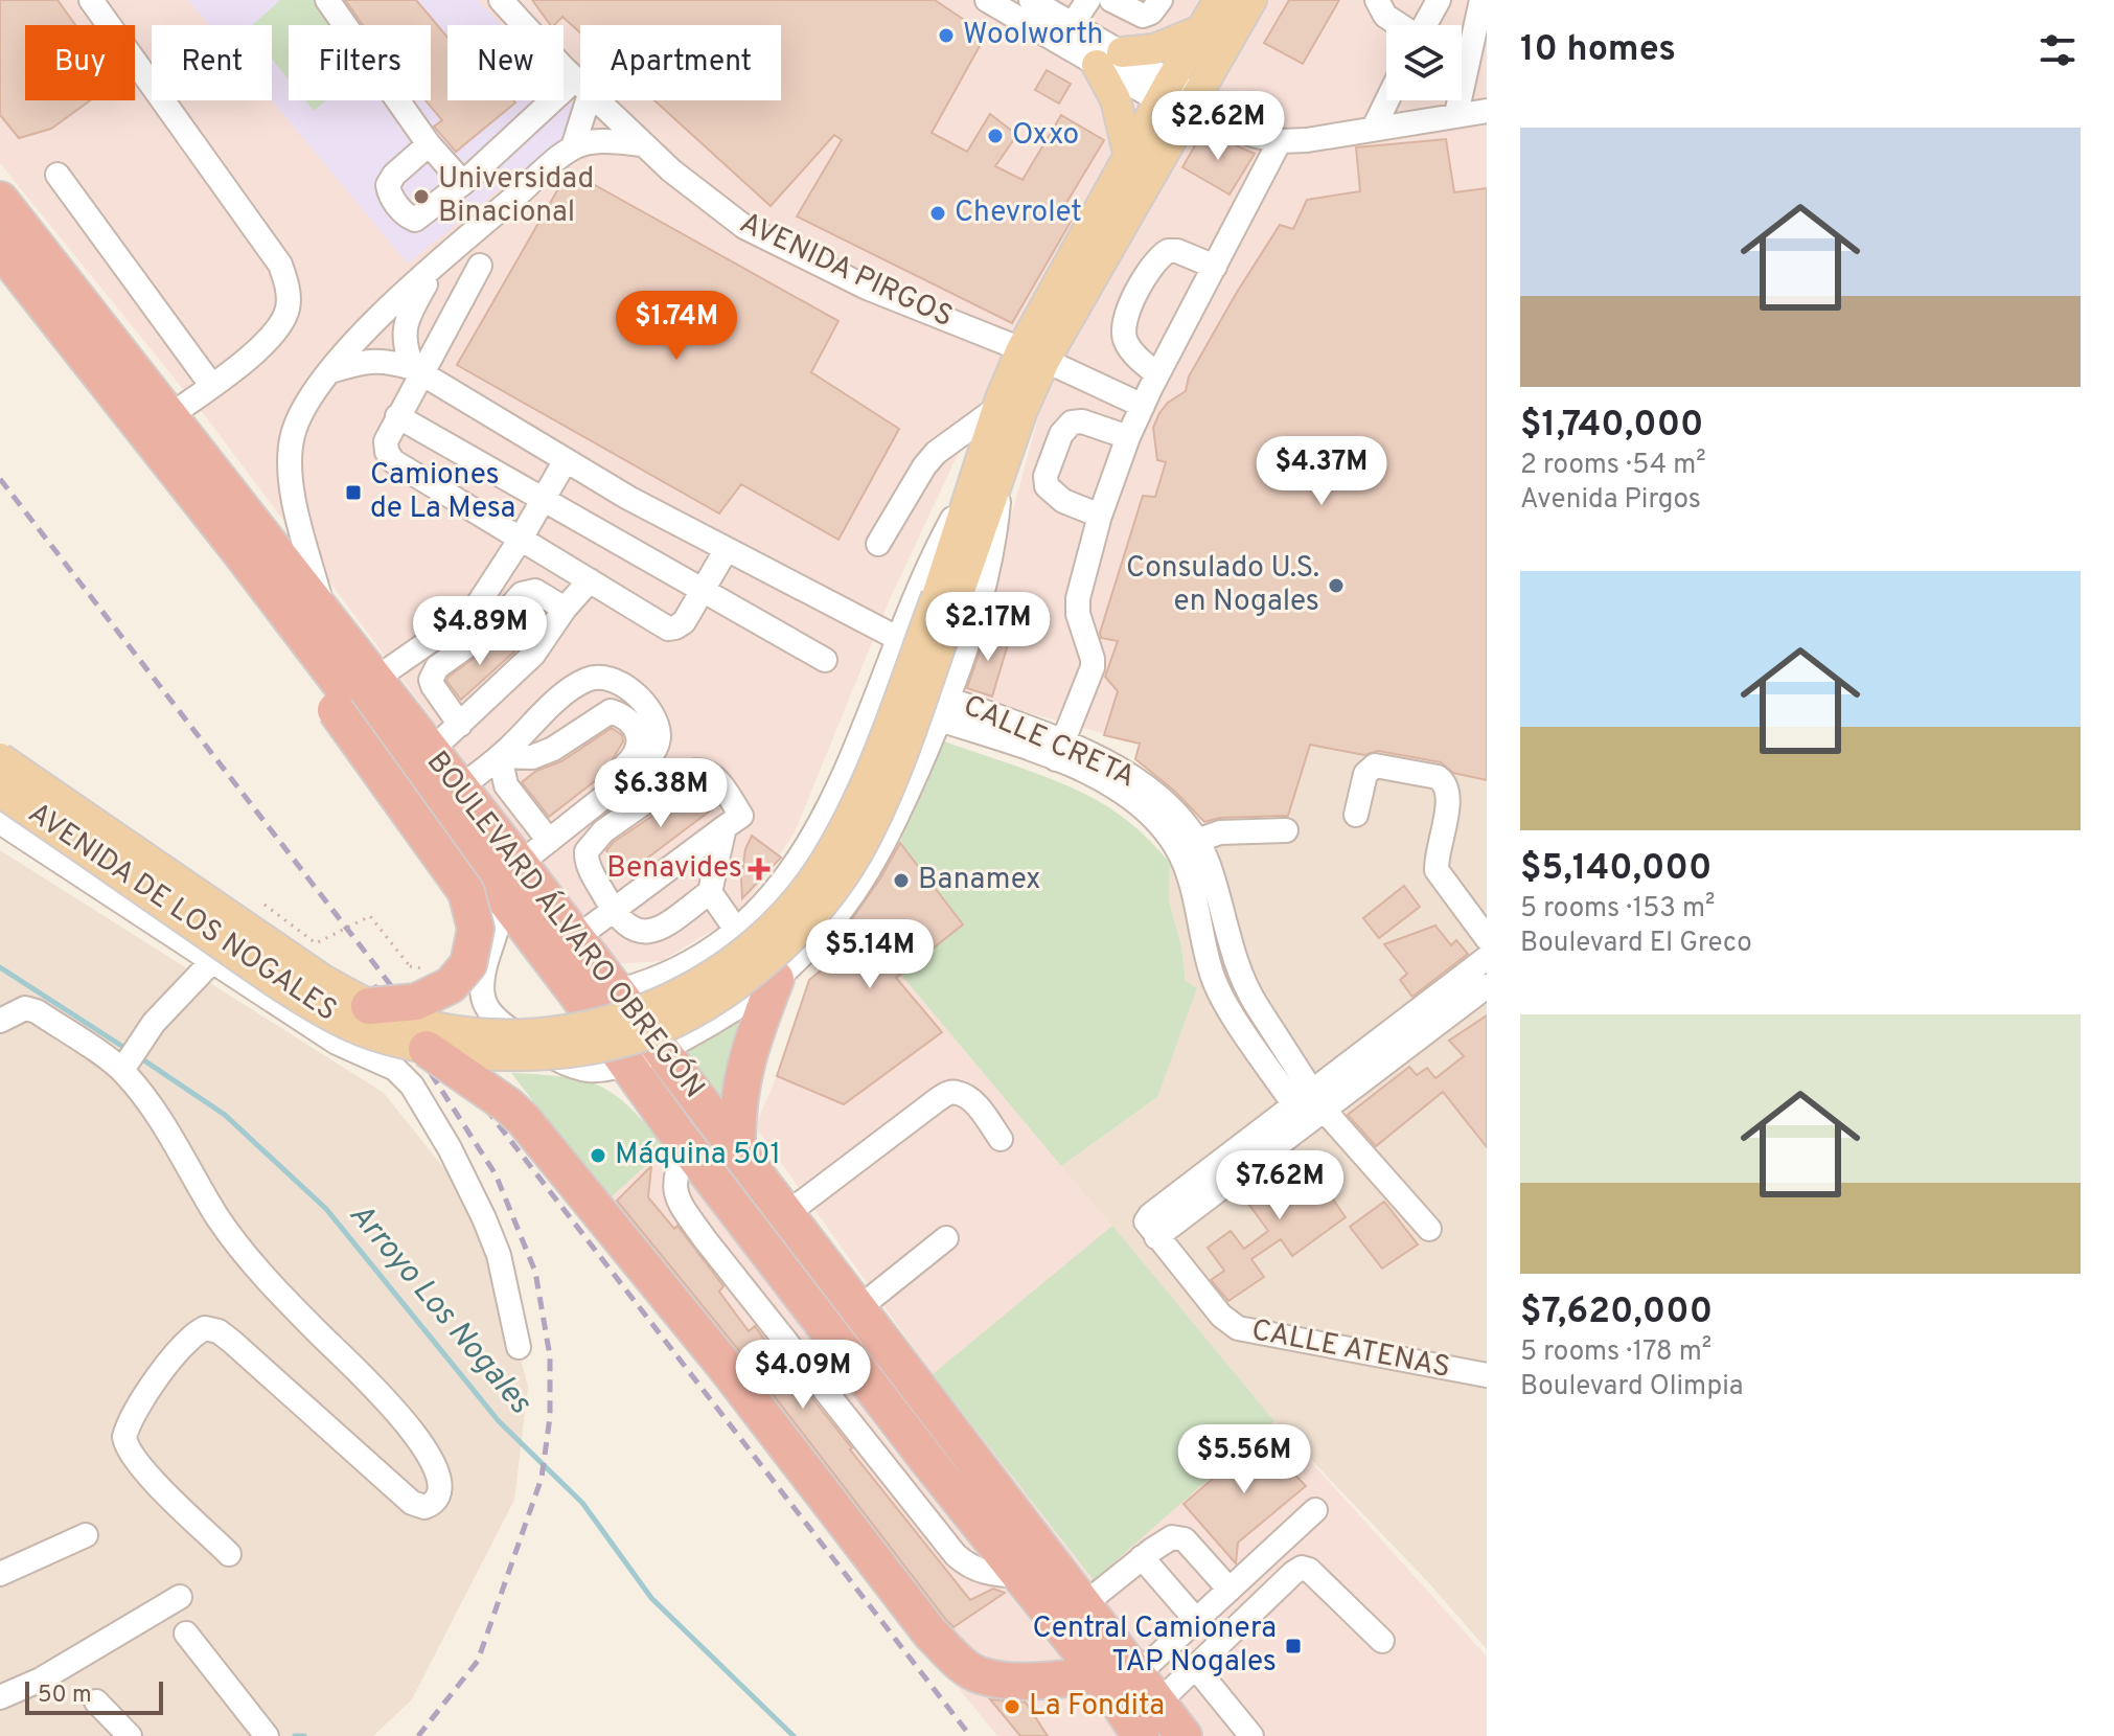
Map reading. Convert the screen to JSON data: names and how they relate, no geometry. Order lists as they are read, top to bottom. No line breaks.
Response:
{"streets":{"highway":["BOULEVARD ÁLVARO OBREGÓN"],"main road":["AVENIDA DE LOS NOGALES"],"street":["AVENIDA PIRGOS","CALLE CRETA","CALLE ATENAS"]},"crossings":[["CALLE CRETA","CALLE ATENAS"],["AVENIDA DE LOS NOGALES","BOULEVARD ÁLVARO OBREGÓN"]],"water":["Arroyo Los Nogales"],"places":{"other":["Woolworth","Oxxo","Universidad Binacional","Chevrolet","Consulado U.S. en Nogales","Banamex","Máquina 501","La Fondita"],"transit":["Camiones de La Mesa","Central Camionera TAP Nogales"],"health":["Benavides"]},"scale_bar":"50 m","page":{"heading":"10 homes","chip":["Buy","Rent","Filters","New","Apartment"],"price":["$2.62M","$1.74M","$4.37M","$2.17M","$4.89M","$6.38M","$5.14M","$7.62M","$4.09M","$5.56M"],"list":[{"name":"$1,740,000","note":"2 rooms · 54 m² · Avenida Pirgos"},{"name":"$5,140,000","note":"5 rooms · 153 m² · Boulevard El Greco"},{"name":"$7,620,000","note":"5 rooms · 178 m² · Boulevard Olimpia"}],"scale":"50 m"}}
